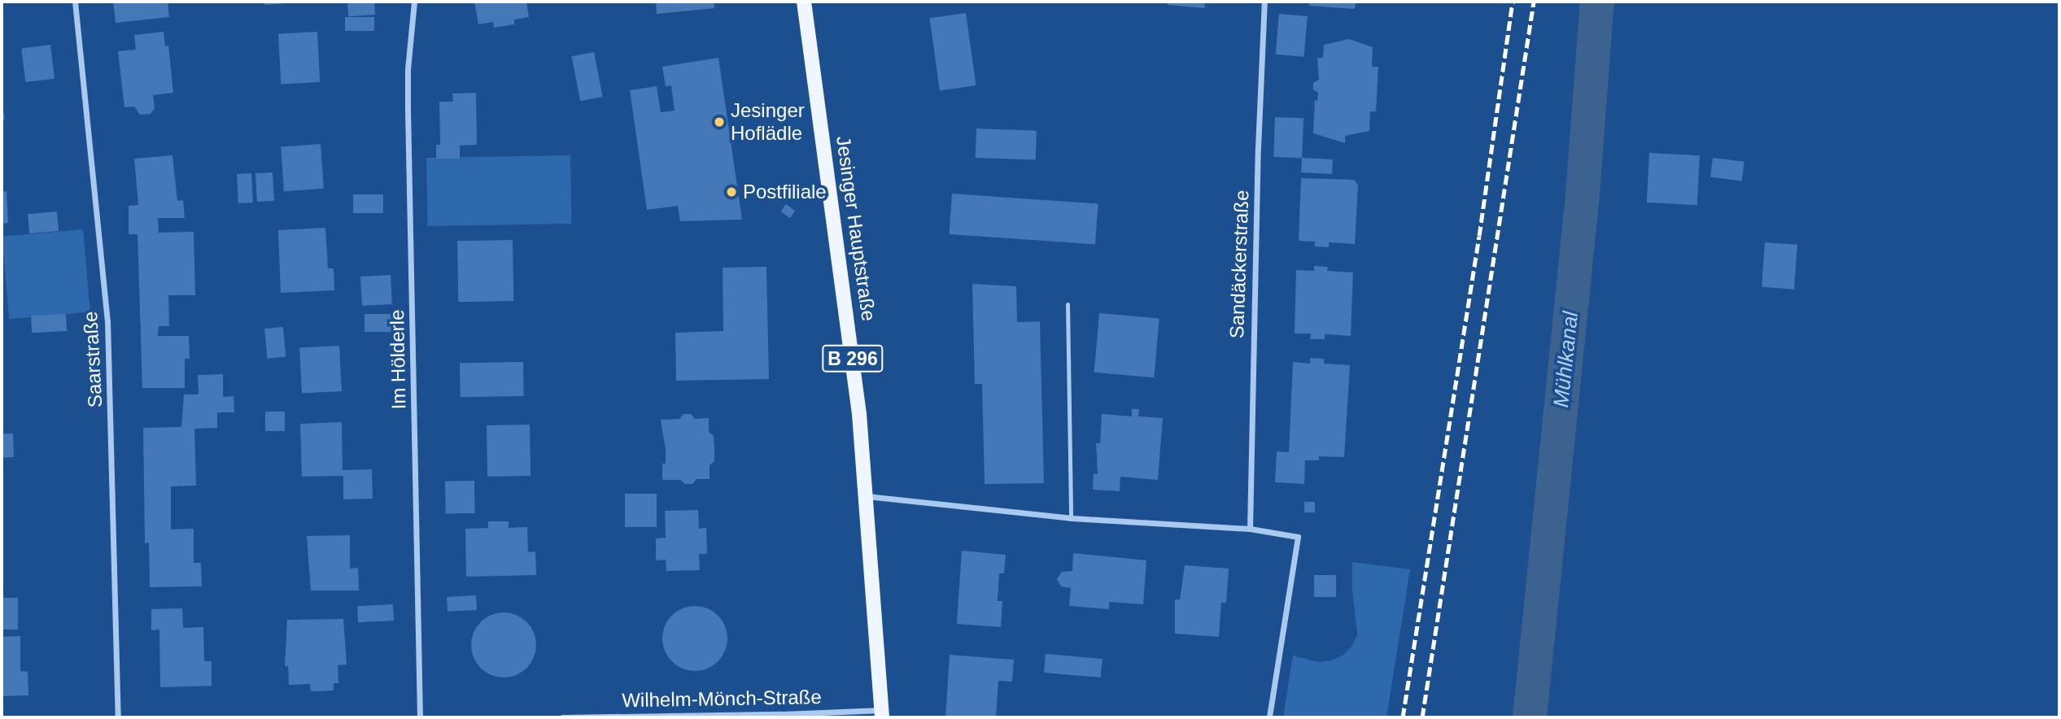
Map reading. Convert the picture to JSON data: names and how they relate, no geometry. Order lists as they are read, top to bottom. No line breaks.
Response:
{"streets":{"main road":["Jesinger Hauptstraße","B 296"],"street":["Sandäckerstraße","Saarstraße","Im Hölderle","Wilhelm-Mönch-Straße"]},"crossings":[["Jesinger Hauptstraße","Wilhelm-Mönch-Straße"]],"water":["Mühlkanal"],"places":["Jesinger Hoflädle","Postfiliale"]}
